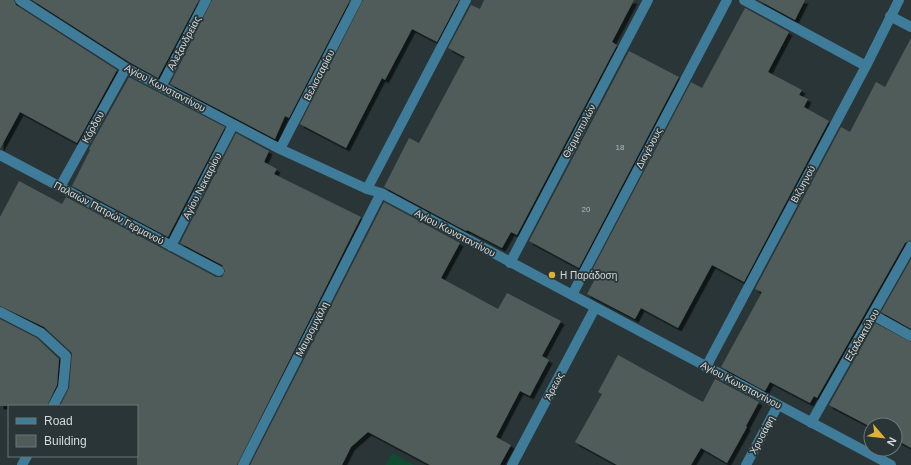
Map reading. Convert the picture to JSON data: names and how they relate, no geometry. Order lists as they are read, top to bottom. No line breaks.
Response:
{"streets":{"street":["Αλεξανδρείας","Βελισσαρίου","Αγίου Κωνσταντίνου","Κόρδου","Θερμοπυλών","Διογένους","Βιζυηνού","Αγίου Νεκταρίου","Παλαιών Πατρών Γερμανού","Μαυρομιχάλη","Εξαδακτύλου","Άρεως","Χρυσάφη"]},"crossings":[["Αλεξανδρείας","Αγίου Κωνσταντίνου"],["Βελισσαρίου","Αγίου Κωνσταντίνου"],["Αγίου Κωνσταντίνου","Κόρδου"],["Αγίου Κωνσταντίνου","Θερμοπυλών"],["Αγίου Κωνσταντίνου","Διογένους"],["Αγίου Κωνσταντίνου","Βιζυηνού"],["Αγίου Κωνσταντίνου","Αγίου Νεκταρίου"],["Αγίου Κωνσταντίνου","Μαυρομιχάλη"],["Αγίου Κωνσταντίνου","Εξαδακτύλου"],["Αγίου Κωνσταντίνου","Άρεως"],["Αγίου Κωνσταντίνου","Χρυσάφη"],["Κόρδου","Παλαιών Πατρών Γερμανού"],["Αγίου Νεκταρίου","Παλαιών Πατρών Γερμανού"]],"places":["Η Παράδοση"],"house_numbers":["18","20"],"legend":["Road","Building"],"north":"bottom right"}
